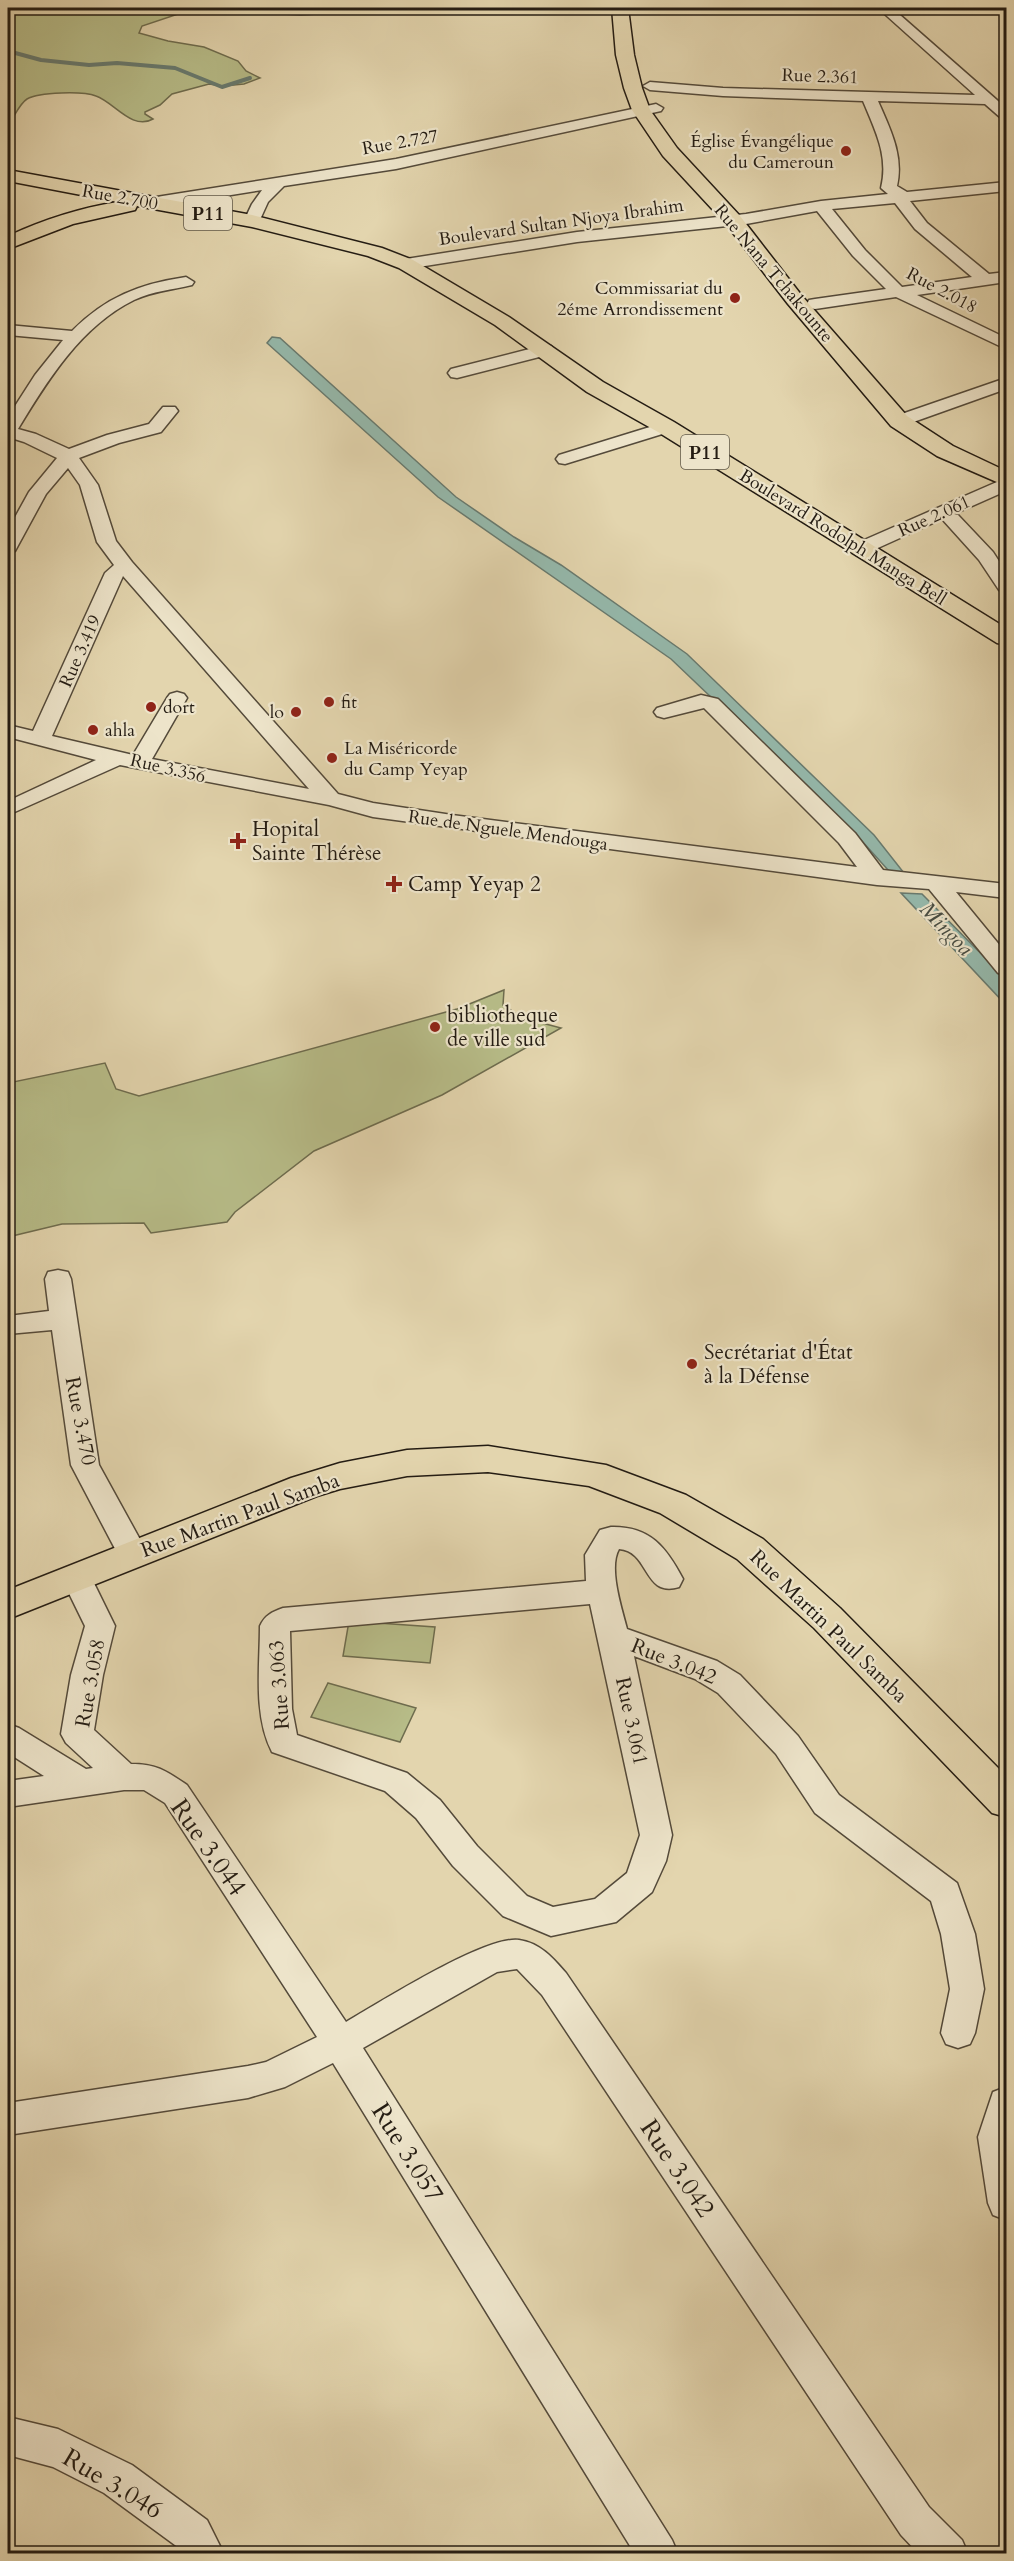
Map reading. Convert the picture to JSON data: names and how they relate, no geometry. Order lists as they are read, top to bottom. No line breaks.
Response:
{"streets":{"main road":["Rue 2.700","P11","Rue Nana Tchakounte","Boulevard Rodolph Manga Bell","Rue Martin Paul Samba"],"street":["Rue 2.361","Rue 2.727","Boulevard Sultan Njoya Ibrahim","Rue 2.018","Rue 2.061","Rue 3.419","Rue 3.356","Rue de Nguele Mendouga","Rue 3.470","Rue 3.042","Rue 3.058","Rue 3.063","Rue 3.061","Rue 3.044","Rue 3.057","Rue 3.046"]},"crossings":[["Rue 2.361","Rue Nana Tchakounte"],["Rue 2.727","Rue 2.700"],["Rue 2.727","Rue Nana Tchakounte"],["Rue 2.700","Boulevard Sultan Njoya Ibrahim"],["Rue 2.700","Boulevard Rodolph Manga Bell"],["Boulevard Sultan Njoya Ibrahim","Rue Nana Tchakounte"],["Boulevard Sultan Njoya Ibrahim","Rue 2.018"],["Boulevard Sultan Njoya Ibrahim","Boulevard Rodolph Manga Bell"],["Rue 2.061","Boulevard Rodolph Manga Bell"],["Rue 3.419","Rue 3.356"],["Rue 3.356","Rue de Nguele Mendouga"],["Rue 3.470","Rue Martin Paul Samba"],["Rue Martin Paul Samba","Rue 3.058"],["Rue 3.042","Rue 3.061"],["Rue 3.042","Rue 3.044"],["Rue 3.042","Rue 3.057"],["Rue 3.058","Rue 3.044"],["Rue 3.063","Rue 3.061"],["Rue 3.044","Rue 3.057"]],"water":["Mingoa"],"places":{"other":["Église Évangélique du Cameroun","Commissariat du 2éme Arrondissement","fit","dort","lo","ahla","La Miséricorde du Camp Yeyap","bibliotheque de ville sud","Secrétariat d'État à la Défense"],"health":["Hopital Sainte Thérèse","Camp Yeyap 2"]}}
